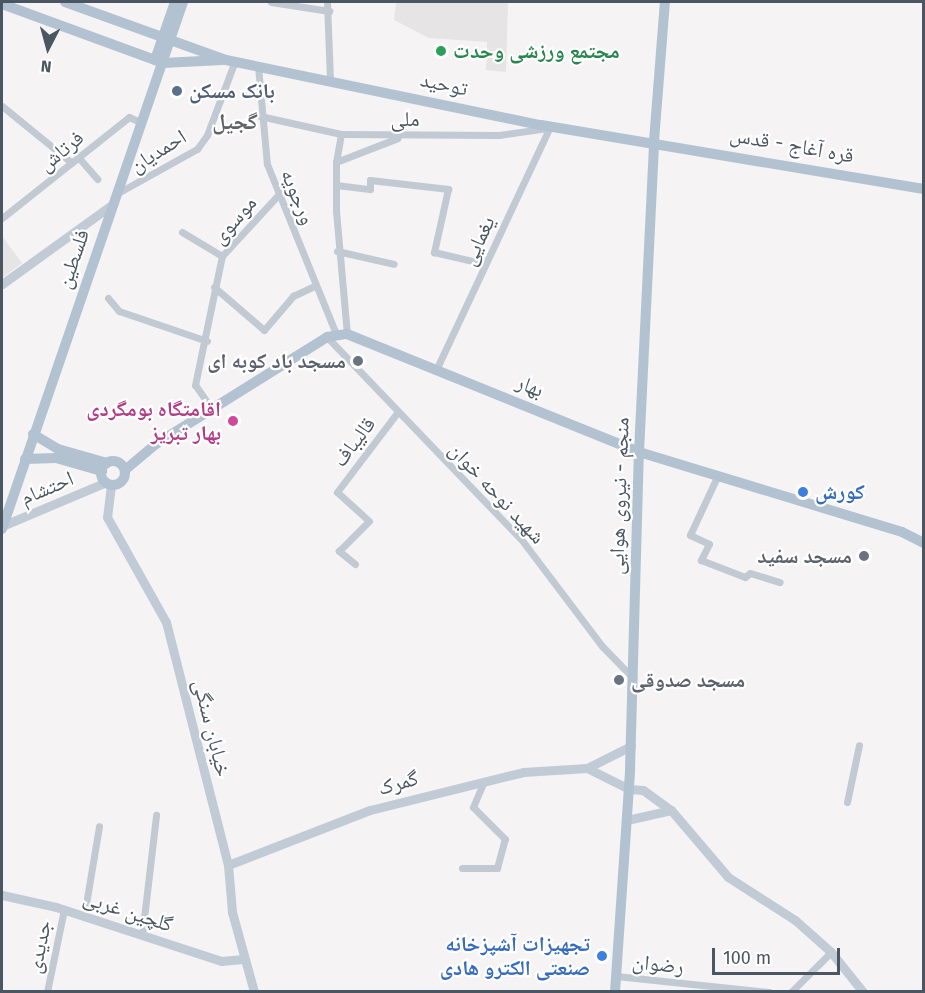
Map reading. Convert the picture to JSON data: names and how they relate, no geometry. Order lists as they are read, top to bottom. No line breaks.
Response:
{"streets":{"main road":["توحید","قره آغاج - قدس","فلسطین","بهار","منجم - نیروی هوایی"],"street":["ملی","فرتاش","احمدیان","ورجویه","موسوی","یغمایی","قالیباف","احتشام","شهید نوحه خوان","خیابان سنگی","گمرک","گلچین غربی","جدیدی","رضوان"]},"crossings":[["توحید","ملی"],["توحید","قره آغاج - قدس"],["توحید","احمدیان"],["توحید","ورجویه"],["توحید","یغمایی"],["توحید","منجم - نیروی هوایی"],["ملی","ورجویه"],["ملی","یغمایی"],["قره آغاج - قدس","منجم - نیروی هوایی"],["فرتاش","فلسطین"],["احمدیان","فلسطین"],["ورجویه","موسوی"],["ورجویه","بهار"],["ورجویه","شهید نوحه خوان"],["یغمایی","بهار"],["فلسطین","احتشام"],["بهار","شهید نوحه خوان"],["بهار","منجم - نیروی هوایی"],["قالیباف","شهید نوحه خوان"],["احتشام","خیابان سنگی"],["شهید نوحه خوان","منجم - نیروی هوایی"],["منجم - نیروی هوایی","گمرک"],["منجم - نیروی هوایی","رضوان"],["خیابان سنگی","گمرک"],["خیابان سنگی","گلچین غربی"],["گلچین غربی","جدیدی"]],"districts":["گجیل"],"places":["مجتمع ورزشی وحدت","بانک مسکن","مسجد باد کوبه ای","اقامتگاه بومگردی بهار تبریز","کورش","مسجد سفید","مسجد صدوقی","تجهیزات آشپزخانه صنعتی الکترو هادی"],"scale_bar":"100 m","north":"bottom"}
